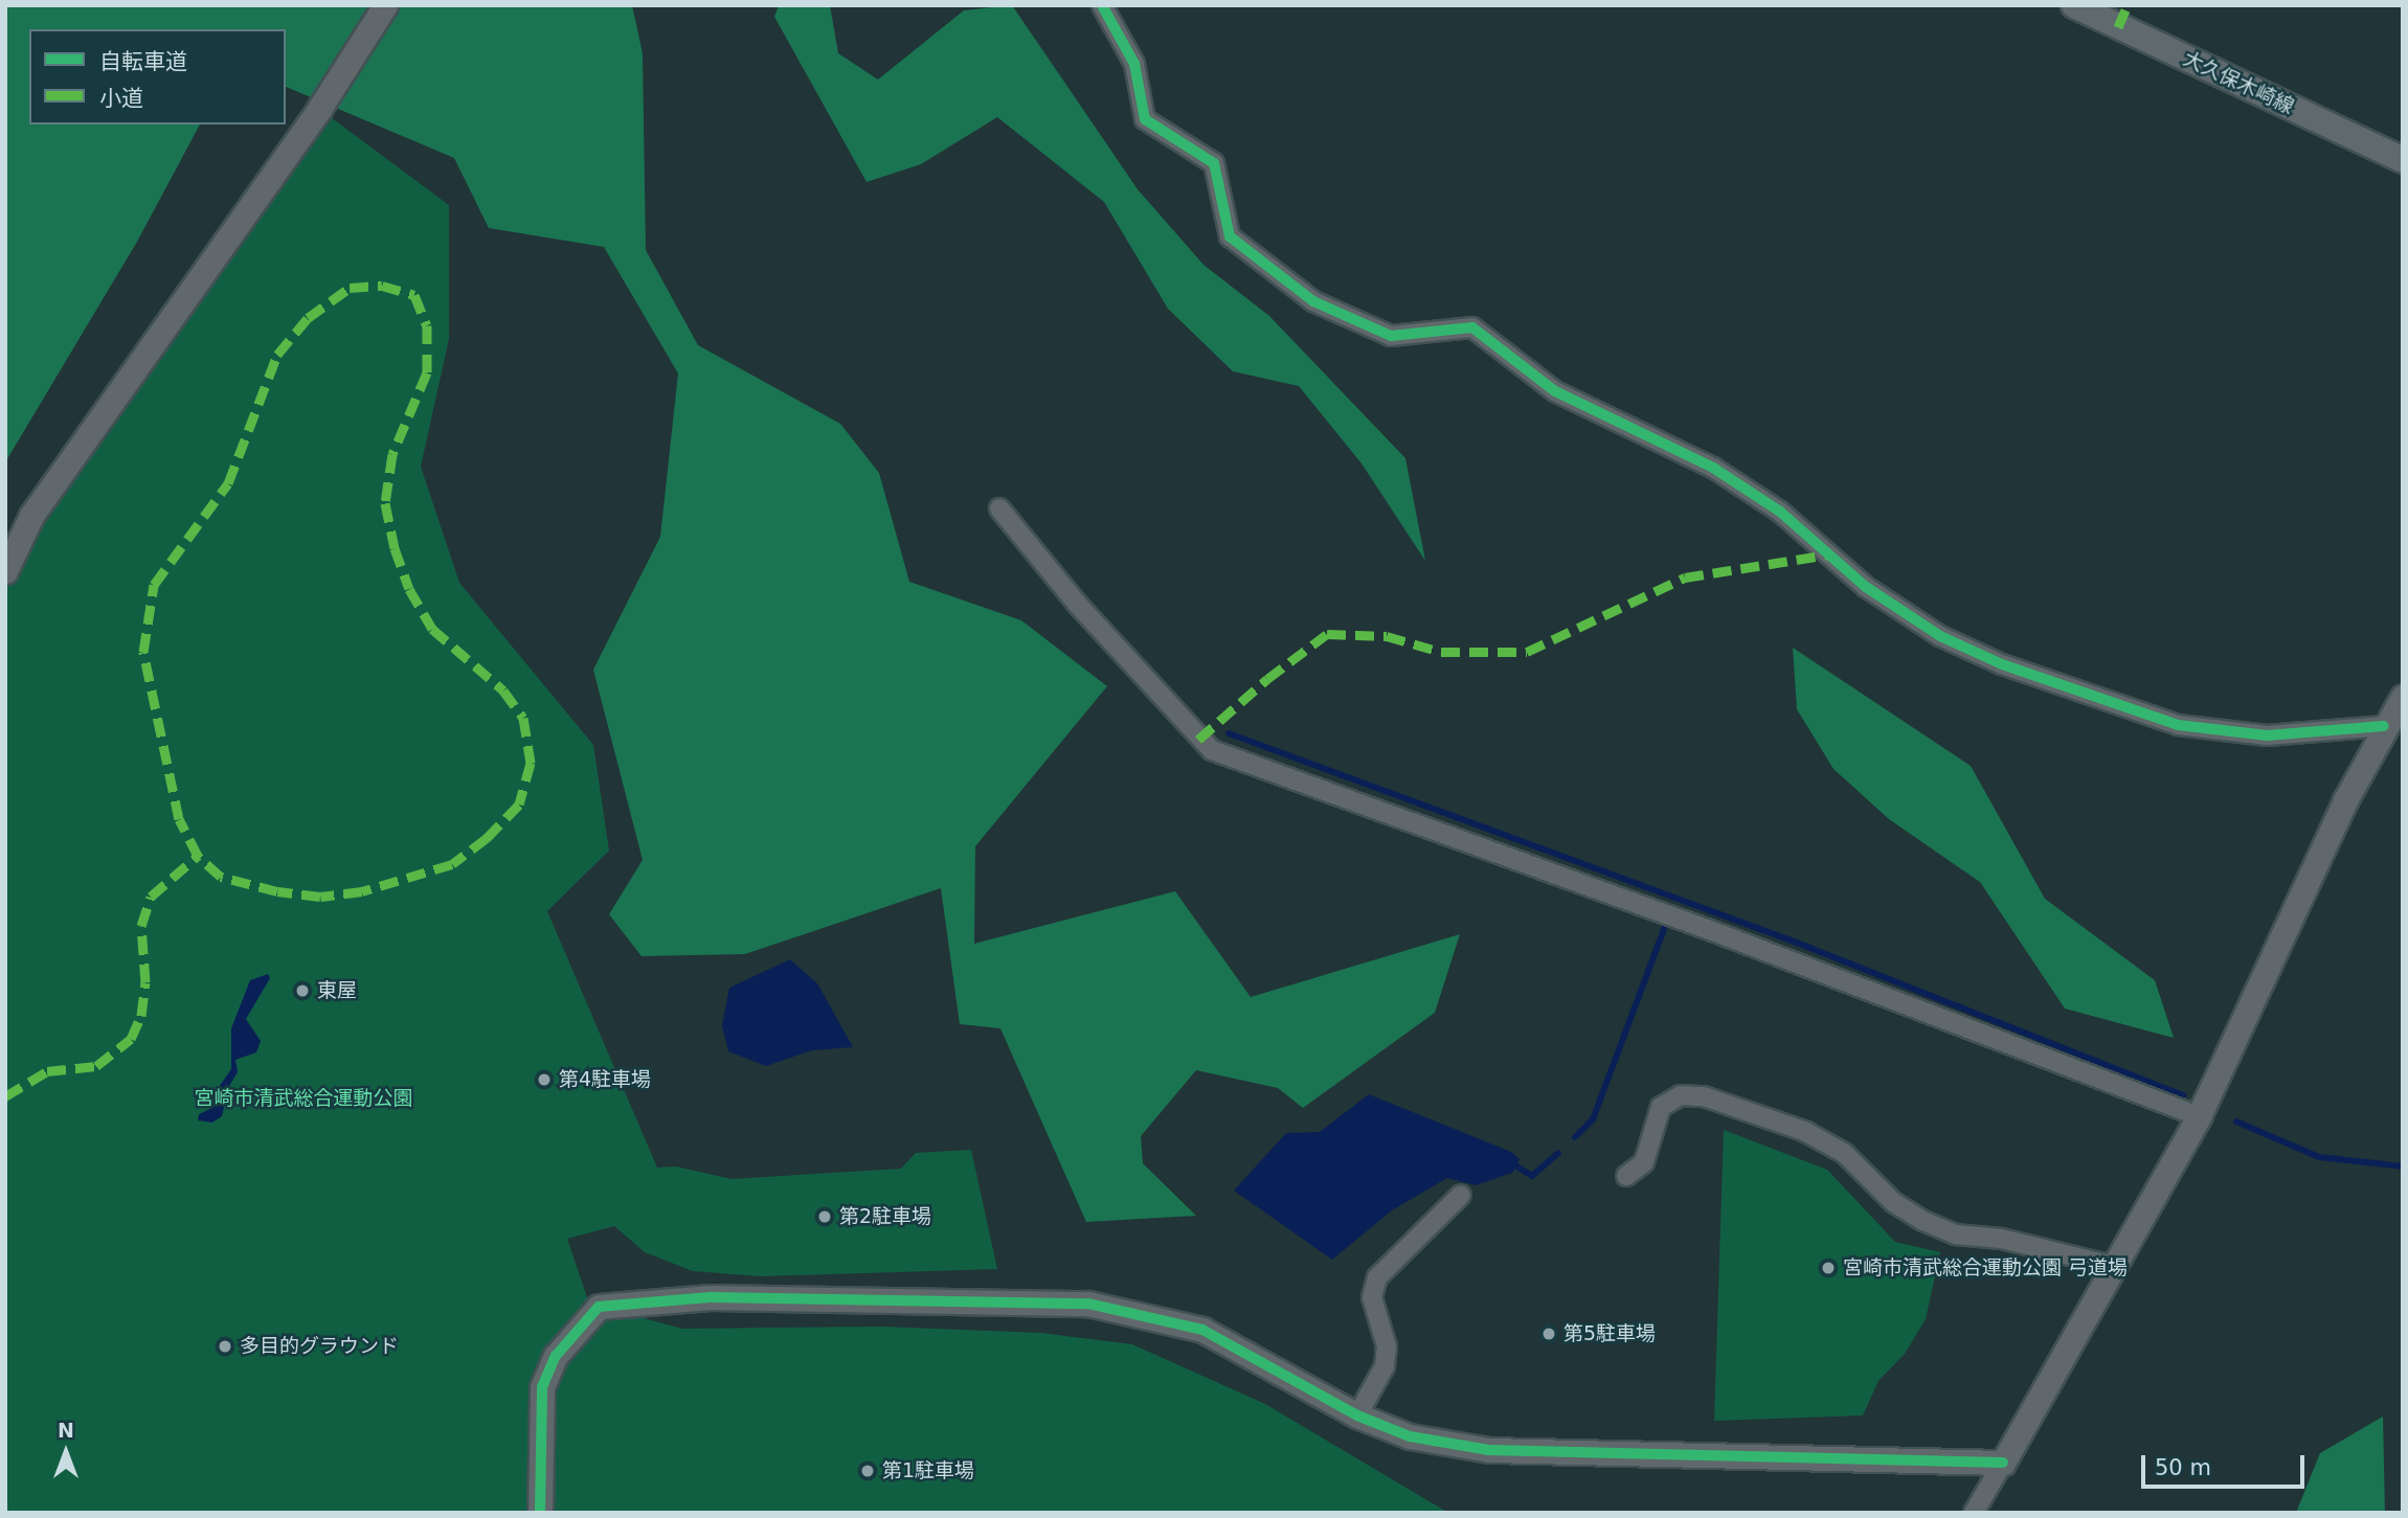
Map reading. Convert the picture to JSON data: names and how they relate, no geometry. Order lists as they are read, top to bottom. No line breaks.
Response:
{"streets":{"main road":["大久保木崎線"]},"parks":["宮崎市清武総合運動公園"],"places":["東屋","第4駐車場","第2駐車場","宮崎市清武総合運動公園 弓道場","第5駐車場","多目的グラウンド","第1駐車場"],"legend":["自転車道","小道"],"scale_bar":"50 m","north":"top"}
